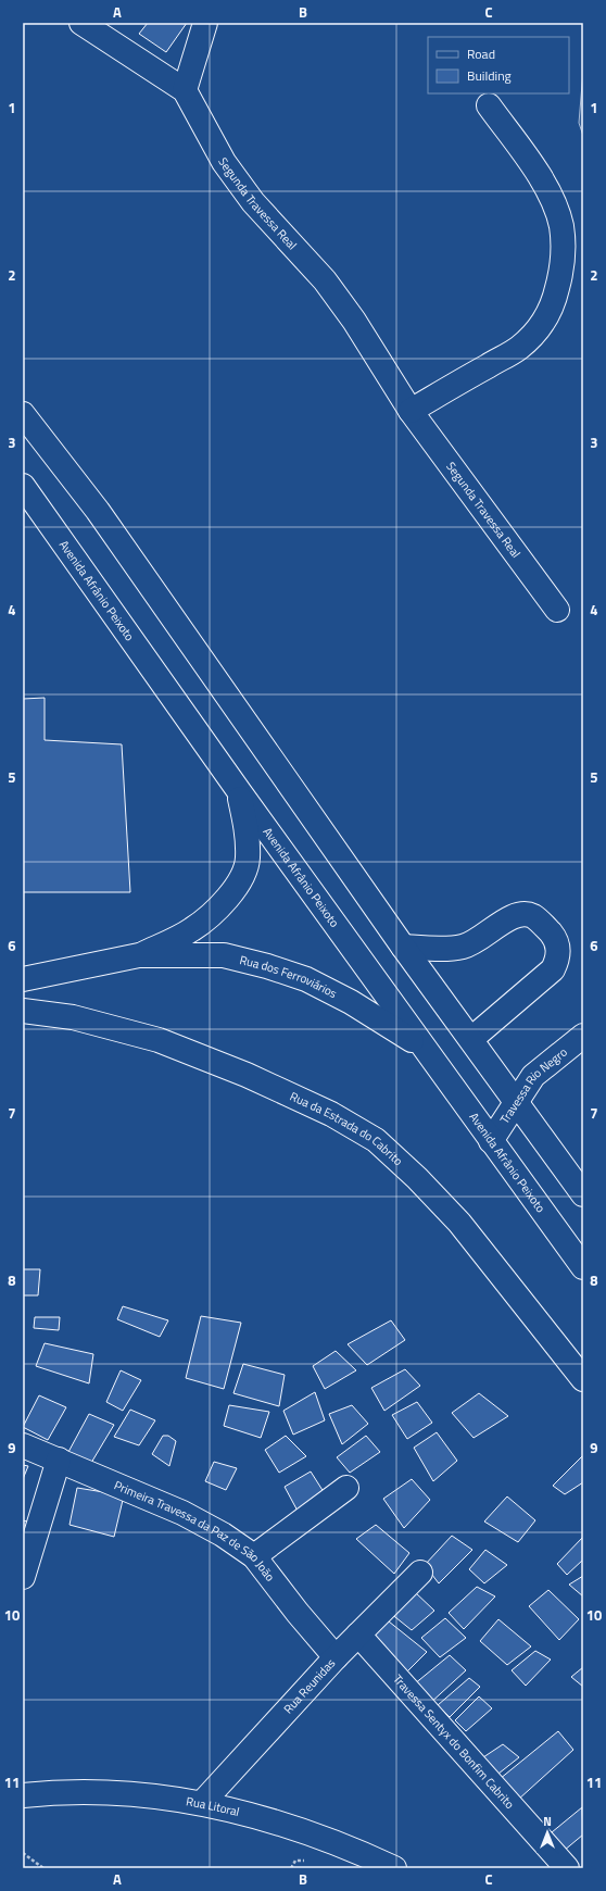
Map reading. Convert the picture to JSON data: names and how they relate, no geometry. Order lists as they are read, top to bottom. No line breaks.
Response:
{"streets":{"street":["Segunda Travessa Real","Avenida Afrânio Peixoto","Rua dos Ferroviários","Travessa Rio Negro","Rua da Estrada do Cabrito","Primeira Travessa da Paz de São João","Rua Reunidas","Travessa Sentyx do Bonfim Cabrito","Rua Litoral"]},"crossings":[["Avenida Afrânio Peixoto","Rua dos Ferroviários"],["Avenida Afrânio Peixoto","Travessa Rio Negro"],["Primeira Travessa da Paz de São João","Rua Reunidas"],["Rua Reunidas","Travessa Sentyx do Bonfim Cabrito"],["Rua Reunidas","Rua Litoral"]],"legend":["Road","Building"],"north":"top","grid":{"columns":["A","B","C"],"rows":["1","2","3","4","5","6","7","8","9","10","11"]}}
